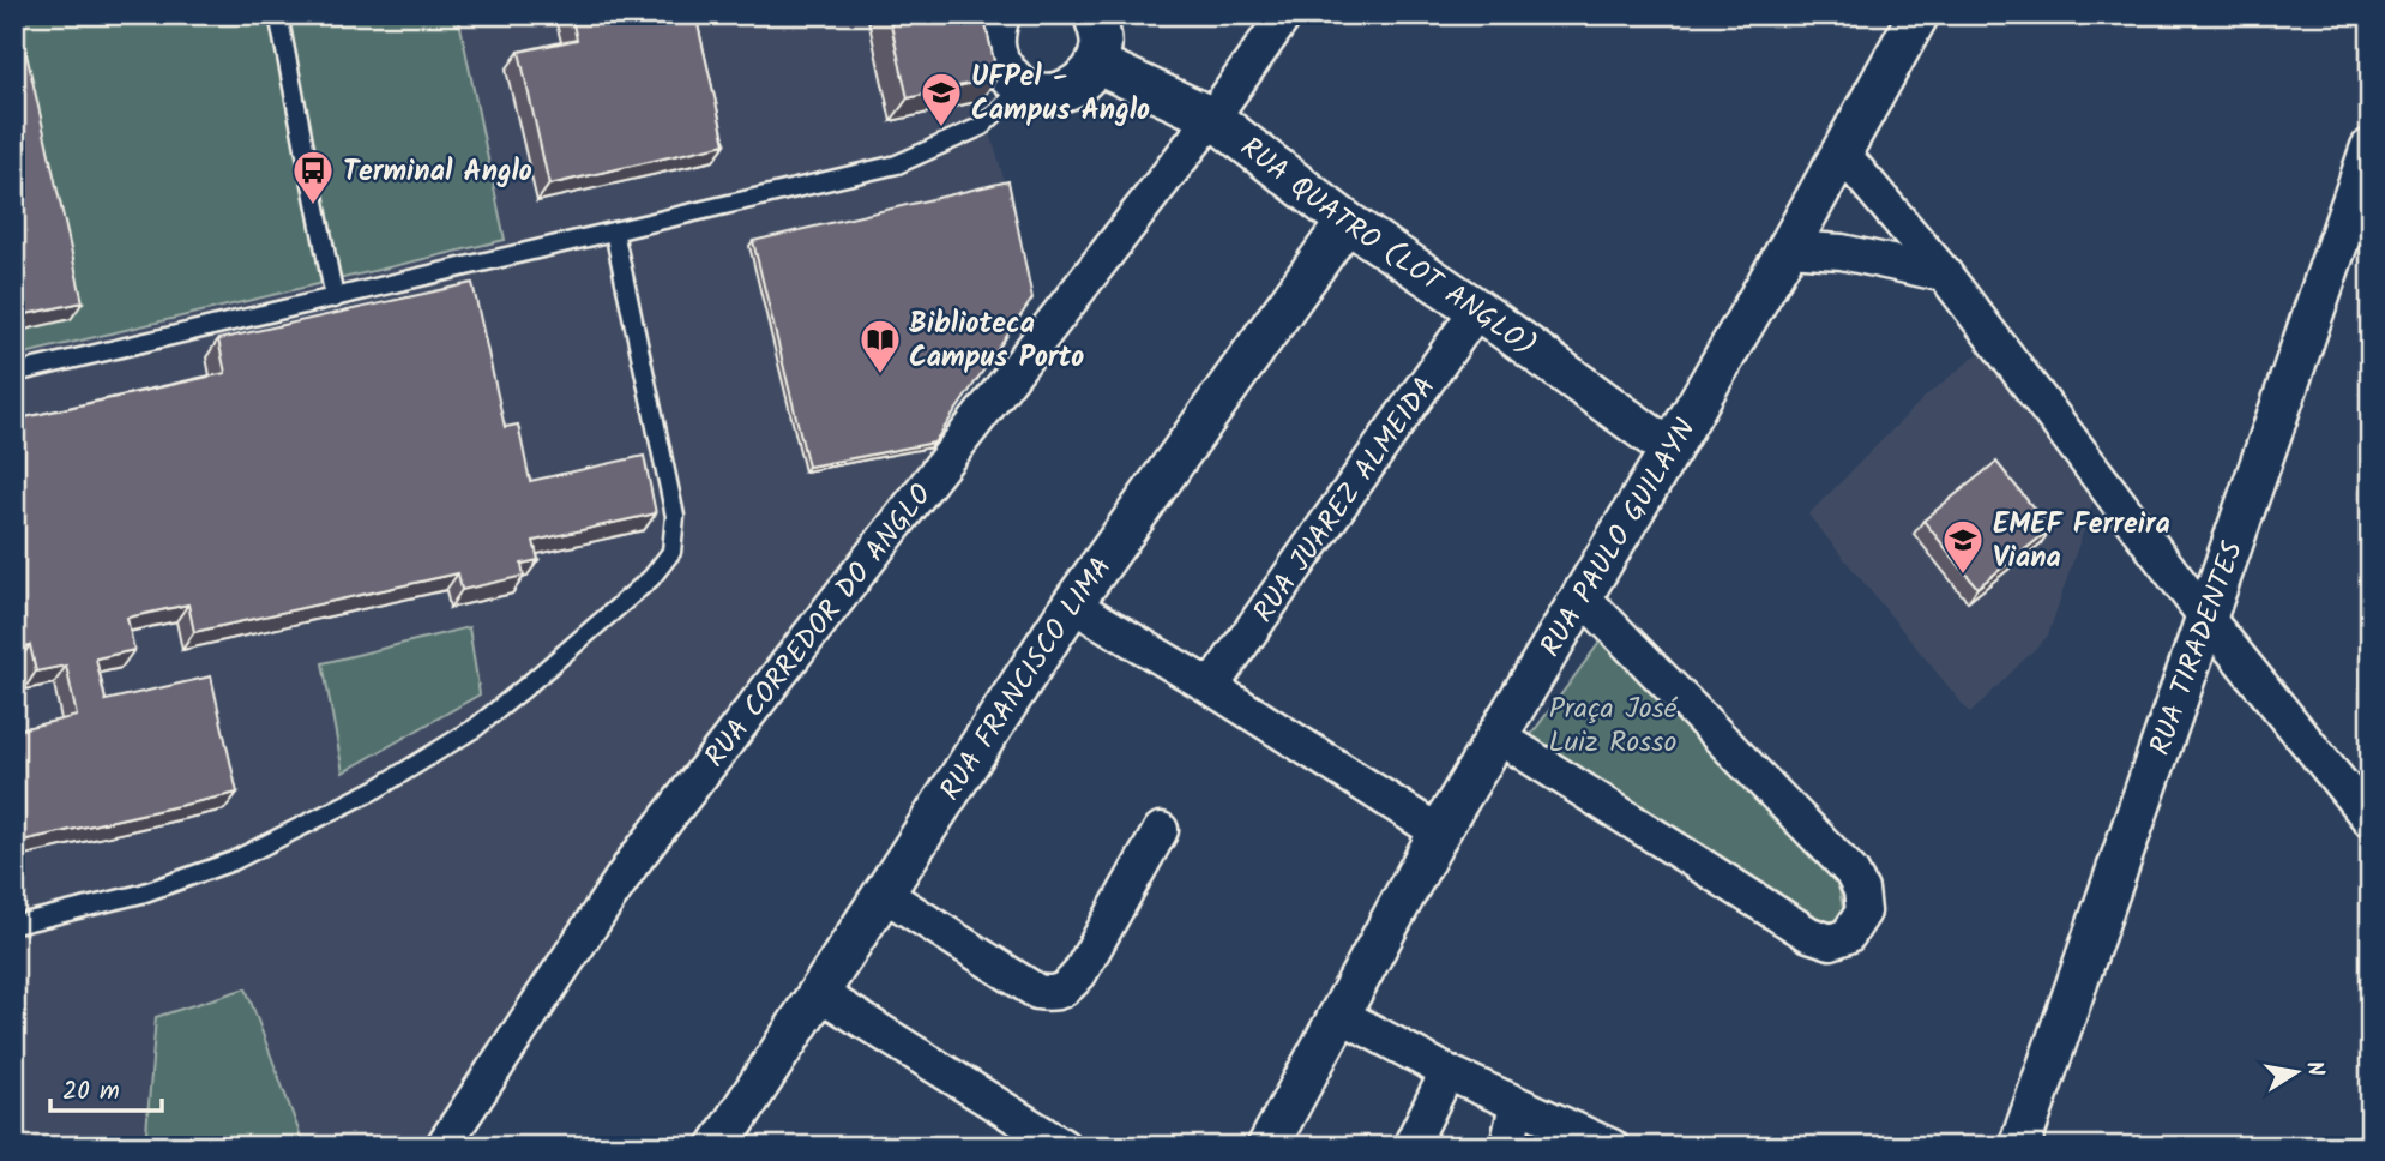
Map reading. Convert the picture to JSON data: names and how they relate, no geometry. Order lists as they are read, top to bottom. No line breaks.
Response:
{"streets":{"street":["RUA QUATRO (LOT ANGLO)","RUA JUAREZ ALMEIDA","RUA PAULO GUILAYN","RUA CORREDOR DO ANGLO","RUA TIRADENTES","RUA FRANCISCO LIMA"]},"crossings":[["RUA QUATRO (LOT ANGLO)","RUA JUAREZ ALMEIDA"],["RUA QUATRO (LOT ANGLO)","RUA PAULO GUILAYN"],["RUA QUATRO (LOT ANGLO)","RUA CORREDOR DO ANGLO"],["RUA QUATRO (LOT ANGLO)","RUA FRANCISCO LIMA"]],"parks":["Praça José Luiz Rosso"],"places":{"school or university":["UFPel - Campus Anglo","EMEF Ferreira Viana"],"bus stop":["Terminal Anglo"],"library":["Biblioteca Campus Porto"]},"scale_bar":"20 m","north":"right"}
